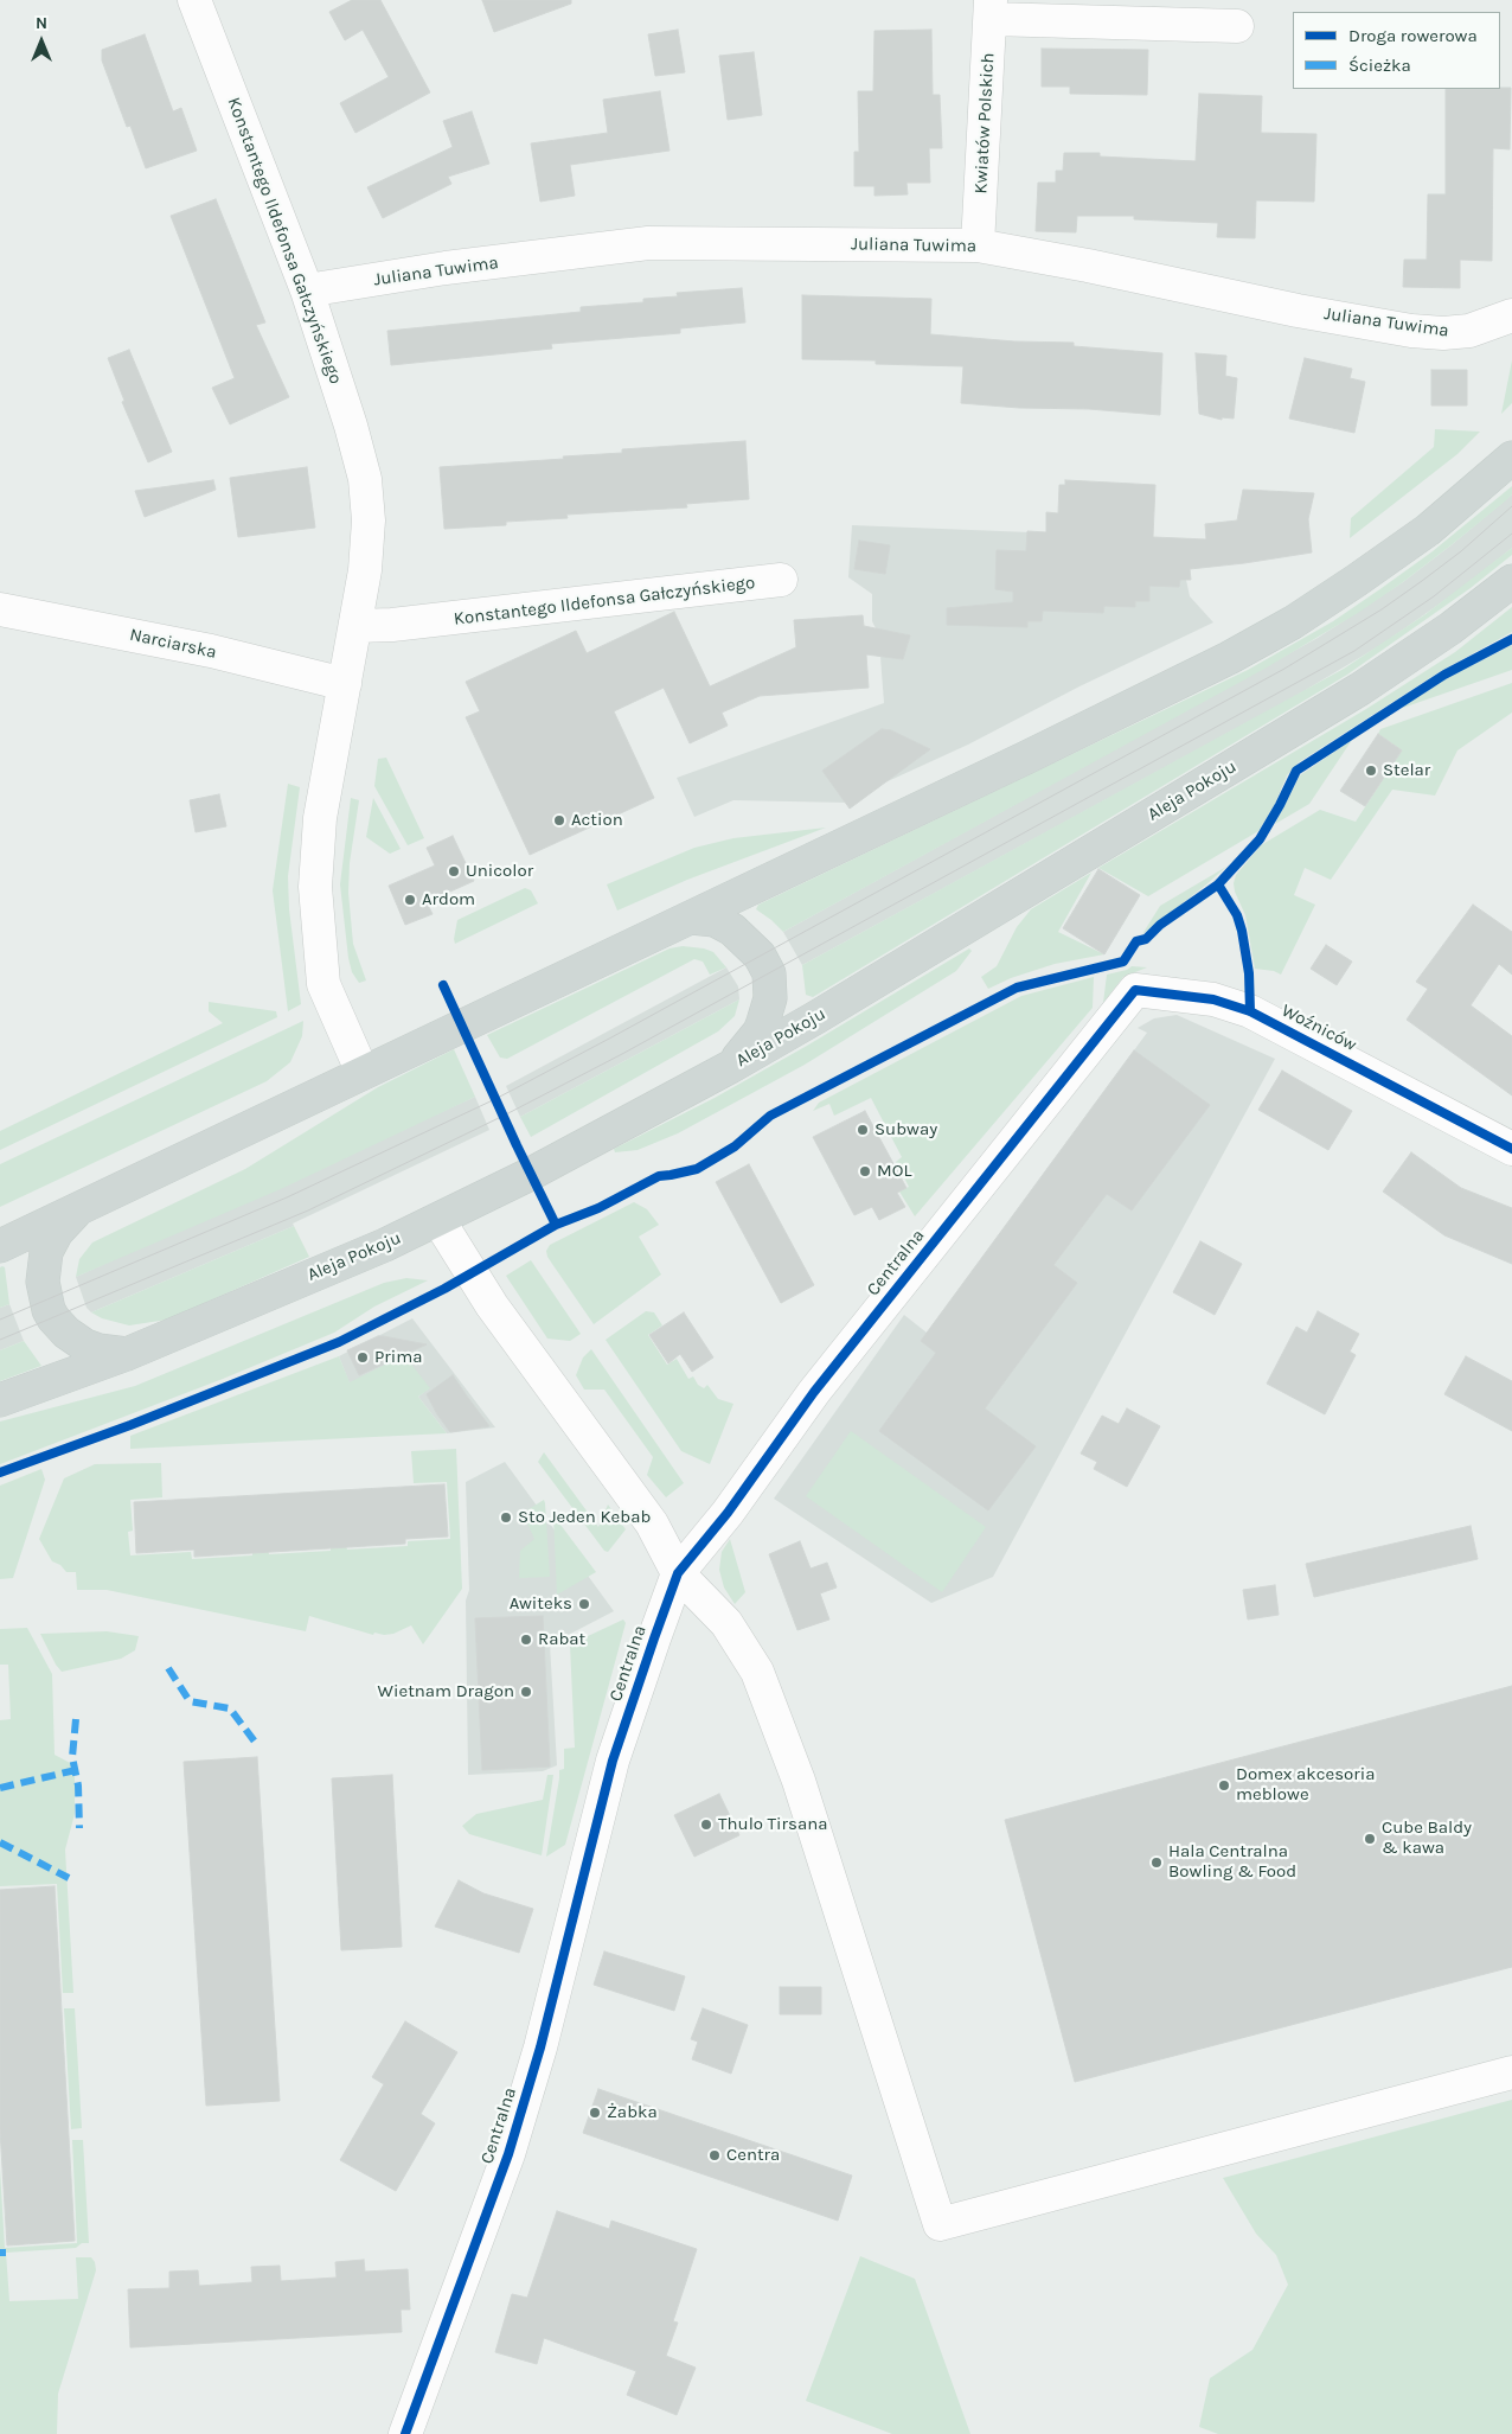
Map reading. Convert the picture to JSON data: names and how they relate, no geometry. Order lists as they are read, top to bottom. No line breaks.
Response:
{"streets":{"main road":["Aleja Pokoju"],"street":["Kwiatów Polskich","Konstantego Ildefonsa Gałczyńskiego","Juliana Tuwima","Narciarska","Woźniców","Centralna"]},"crossings":[["Kwiatów Polskich","Juliana Tuwima"],["Konstantego Ildefonsa Gałczyńskiego","Juliana Tuwima"],["Konstantego Ildefonsa Gałczyńskiego","Narciarska"],["Woźniców","Centralna"]],"places":["Stelar","Action","Unicolor","Ardom","Subway","MOL","Prima","Sto Jeden Kebab","Awiteks","Rabat","Wietnam Dragon","Domex akcesoria meblowe","Thulo Tirsana","Cube Baldy & kawa","Hala Centralna Bowling & Food","Żabka","Centra"],"legend":["Droga rowerowa","Ścieżka"],"north":"top"}
